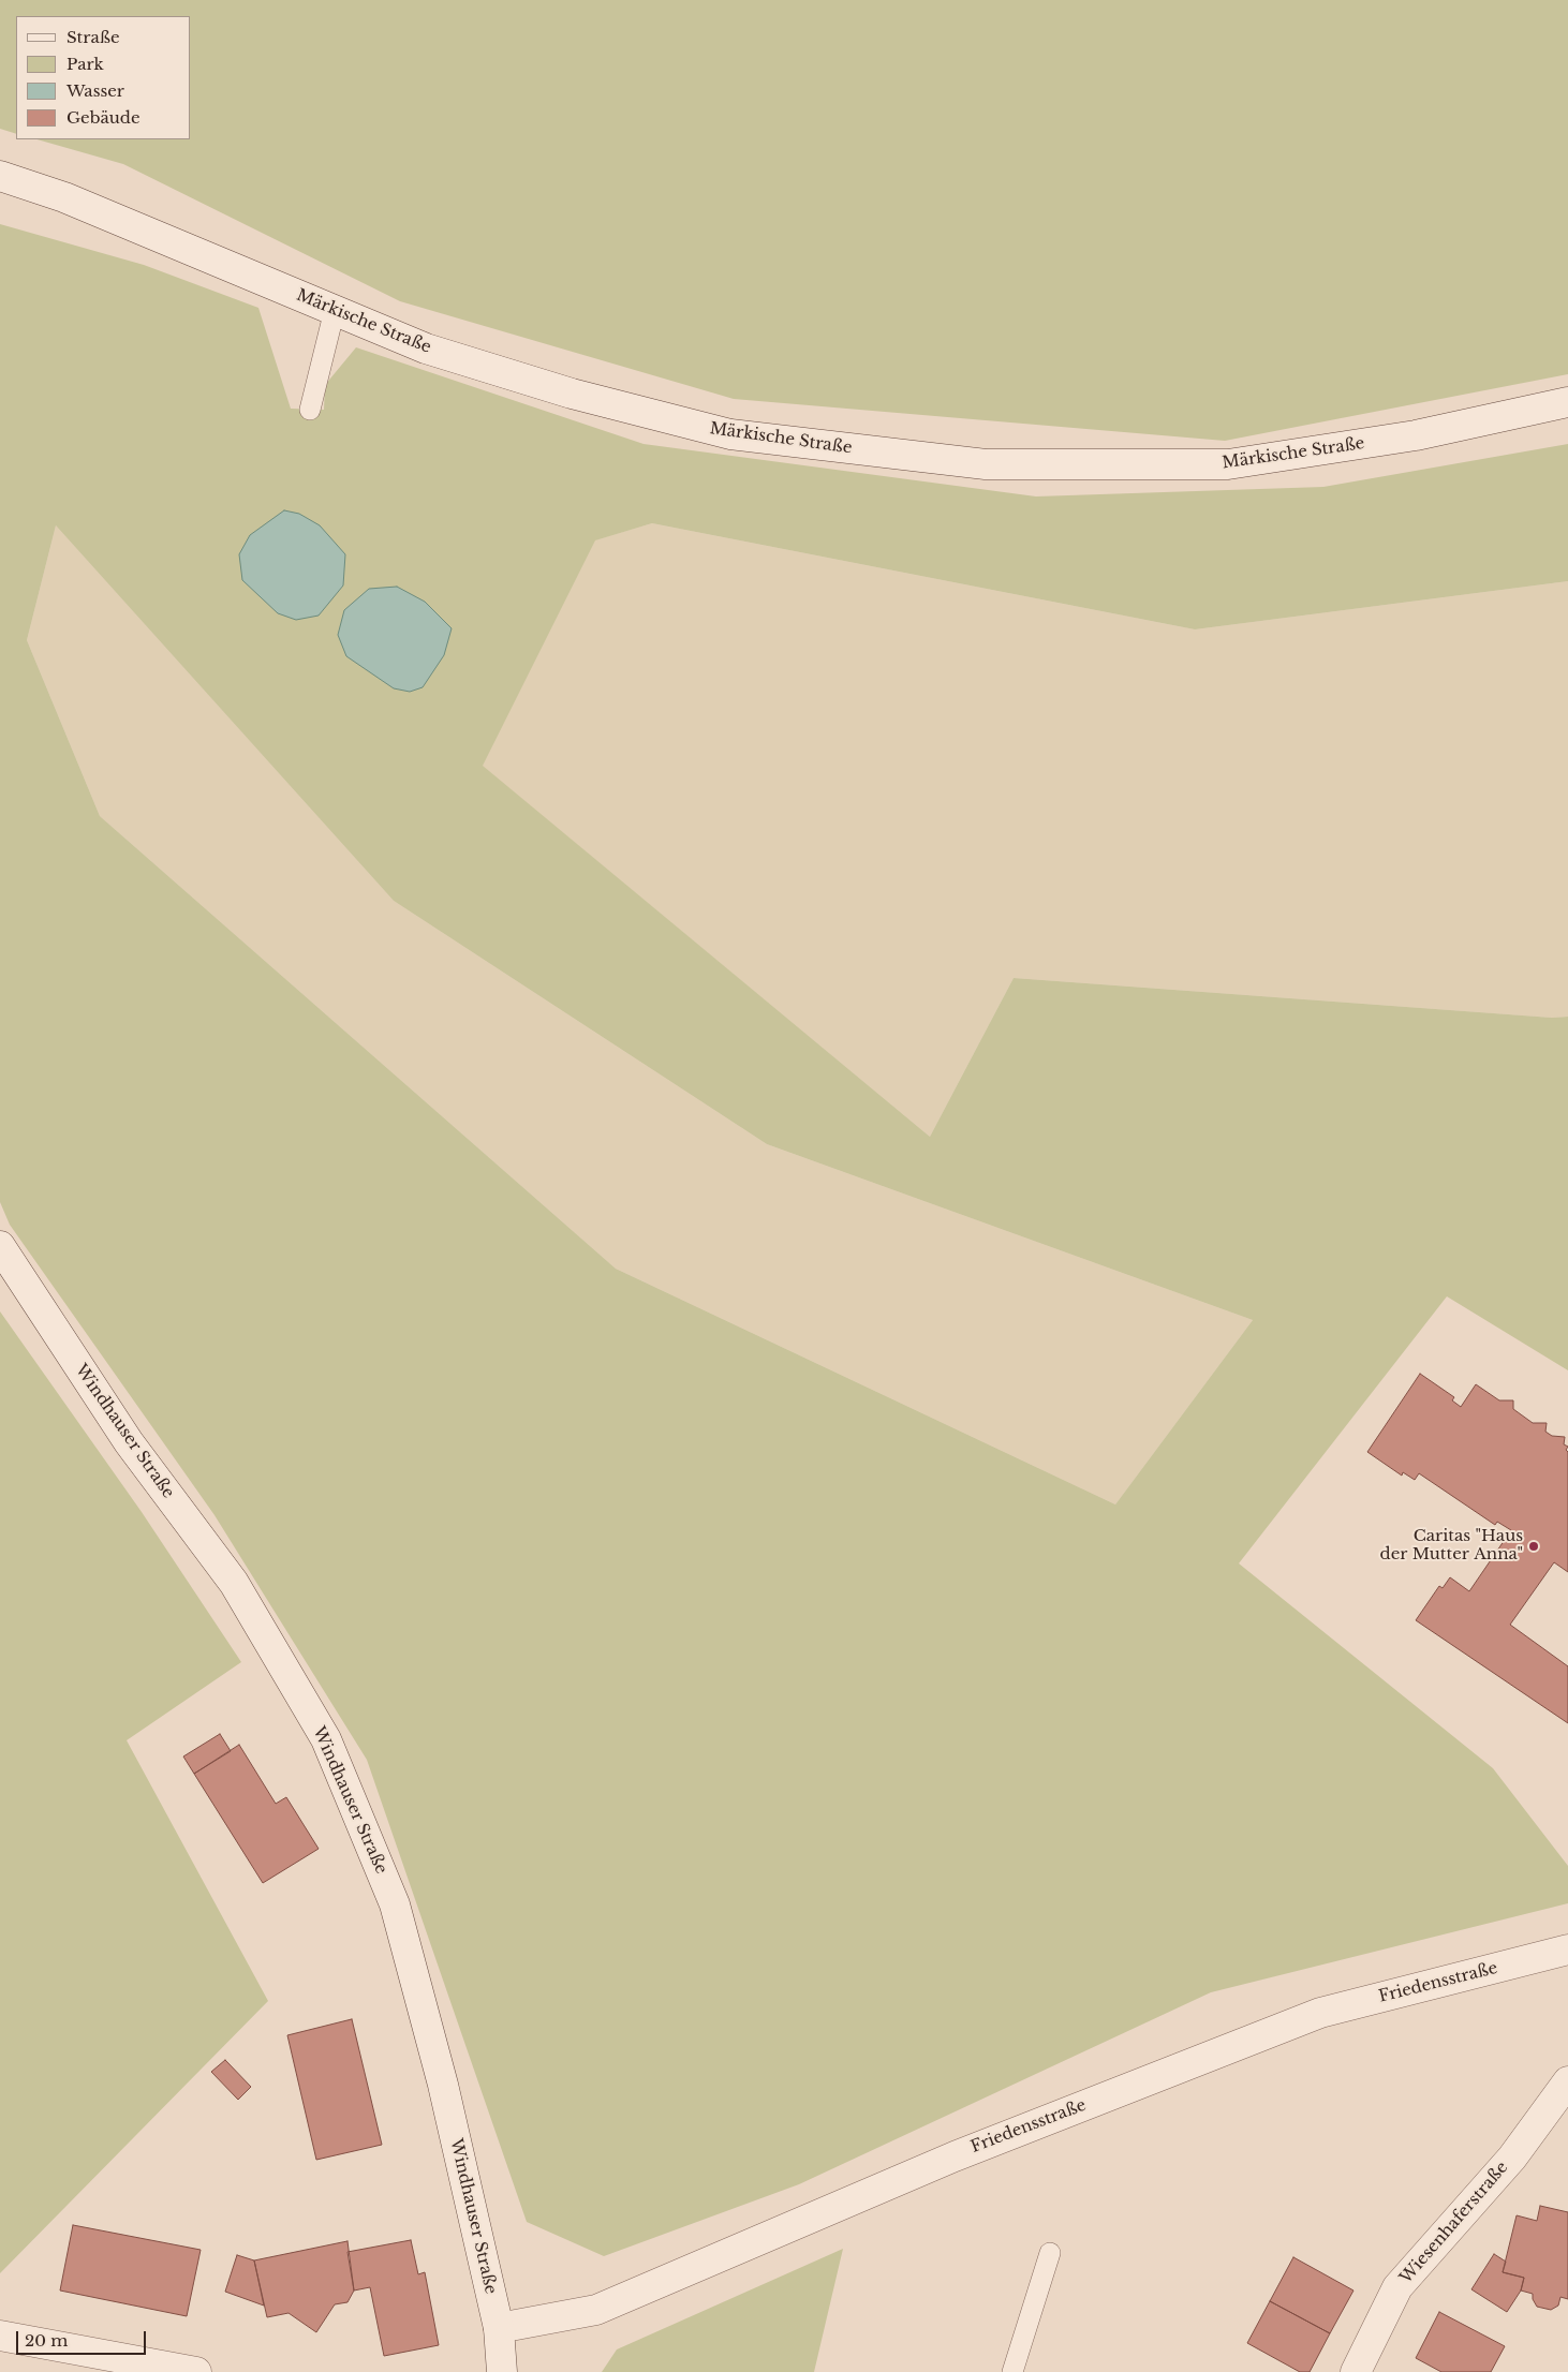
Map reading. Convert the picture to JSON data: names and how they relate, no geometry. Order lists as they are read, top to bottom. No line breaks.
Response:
{"streets":{"main road":["Märkische Straße","Windhauser Straße","Friedensstraße","Wiesenhaferstraße"]},"crossings":[["Windhauser Straße","Friedensstraße"]],"places":["Caritas \"Haus der Mutter Anna\""],"legend":["Straße","Park","Wasser","Gebäude"],"scale_bar":"20 m"}
